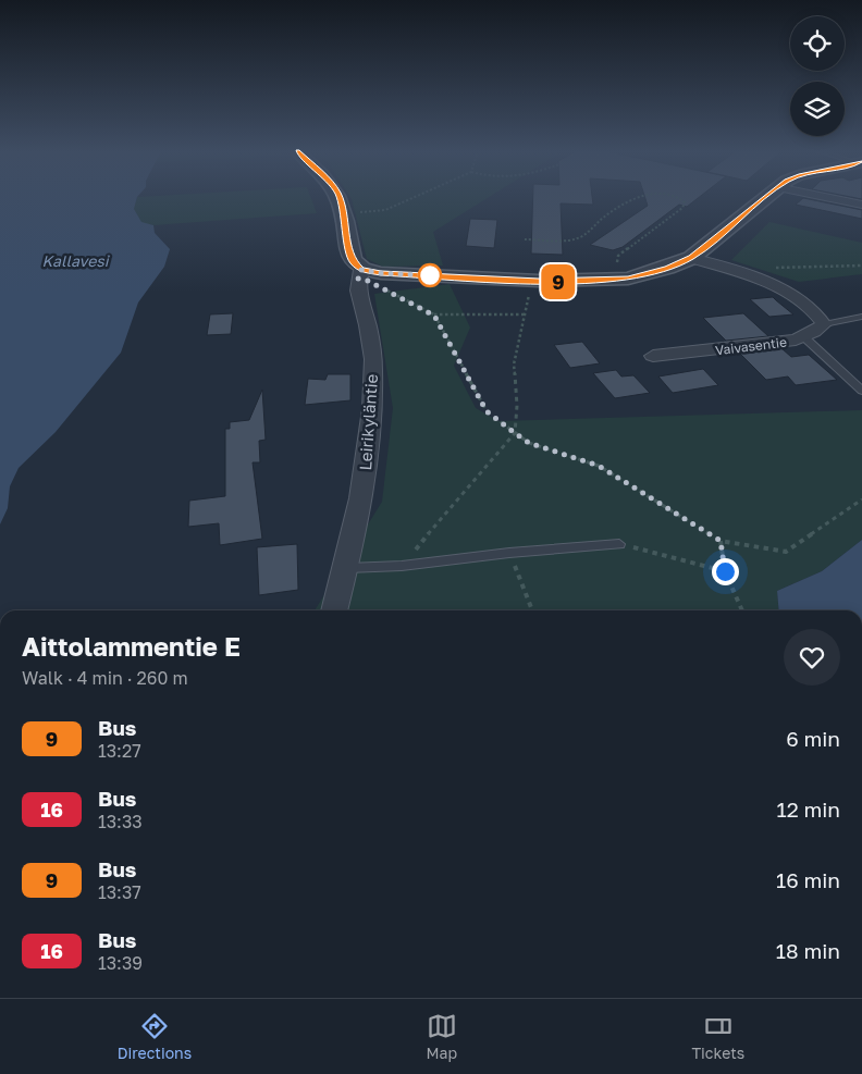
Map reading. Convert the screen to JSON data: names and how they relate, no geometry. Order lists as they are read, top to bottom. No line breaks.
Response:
{"streets":{"street":["Vaivasentie","Leirikyläntie"]},"water":["Kallavesi"],"lines":["bus line 9"],"page":{"on_map":"9","heading":["Aittolammentie E","Walk · 4 min · 260 m"],"list":[{"mark":"9","name":"Bus","note":"13:27","value":"6 min"},{"mark":"16","name":"Bus","note":"13:33","value":"12 min"},{"mark":"9","name":"Bus","note":"13:37","value":"16 min"},{"mark":"16","name":"Bus","note":"13:39","value":"18 min"}],"tabs":["Directions","Map","Tickets"]}}
